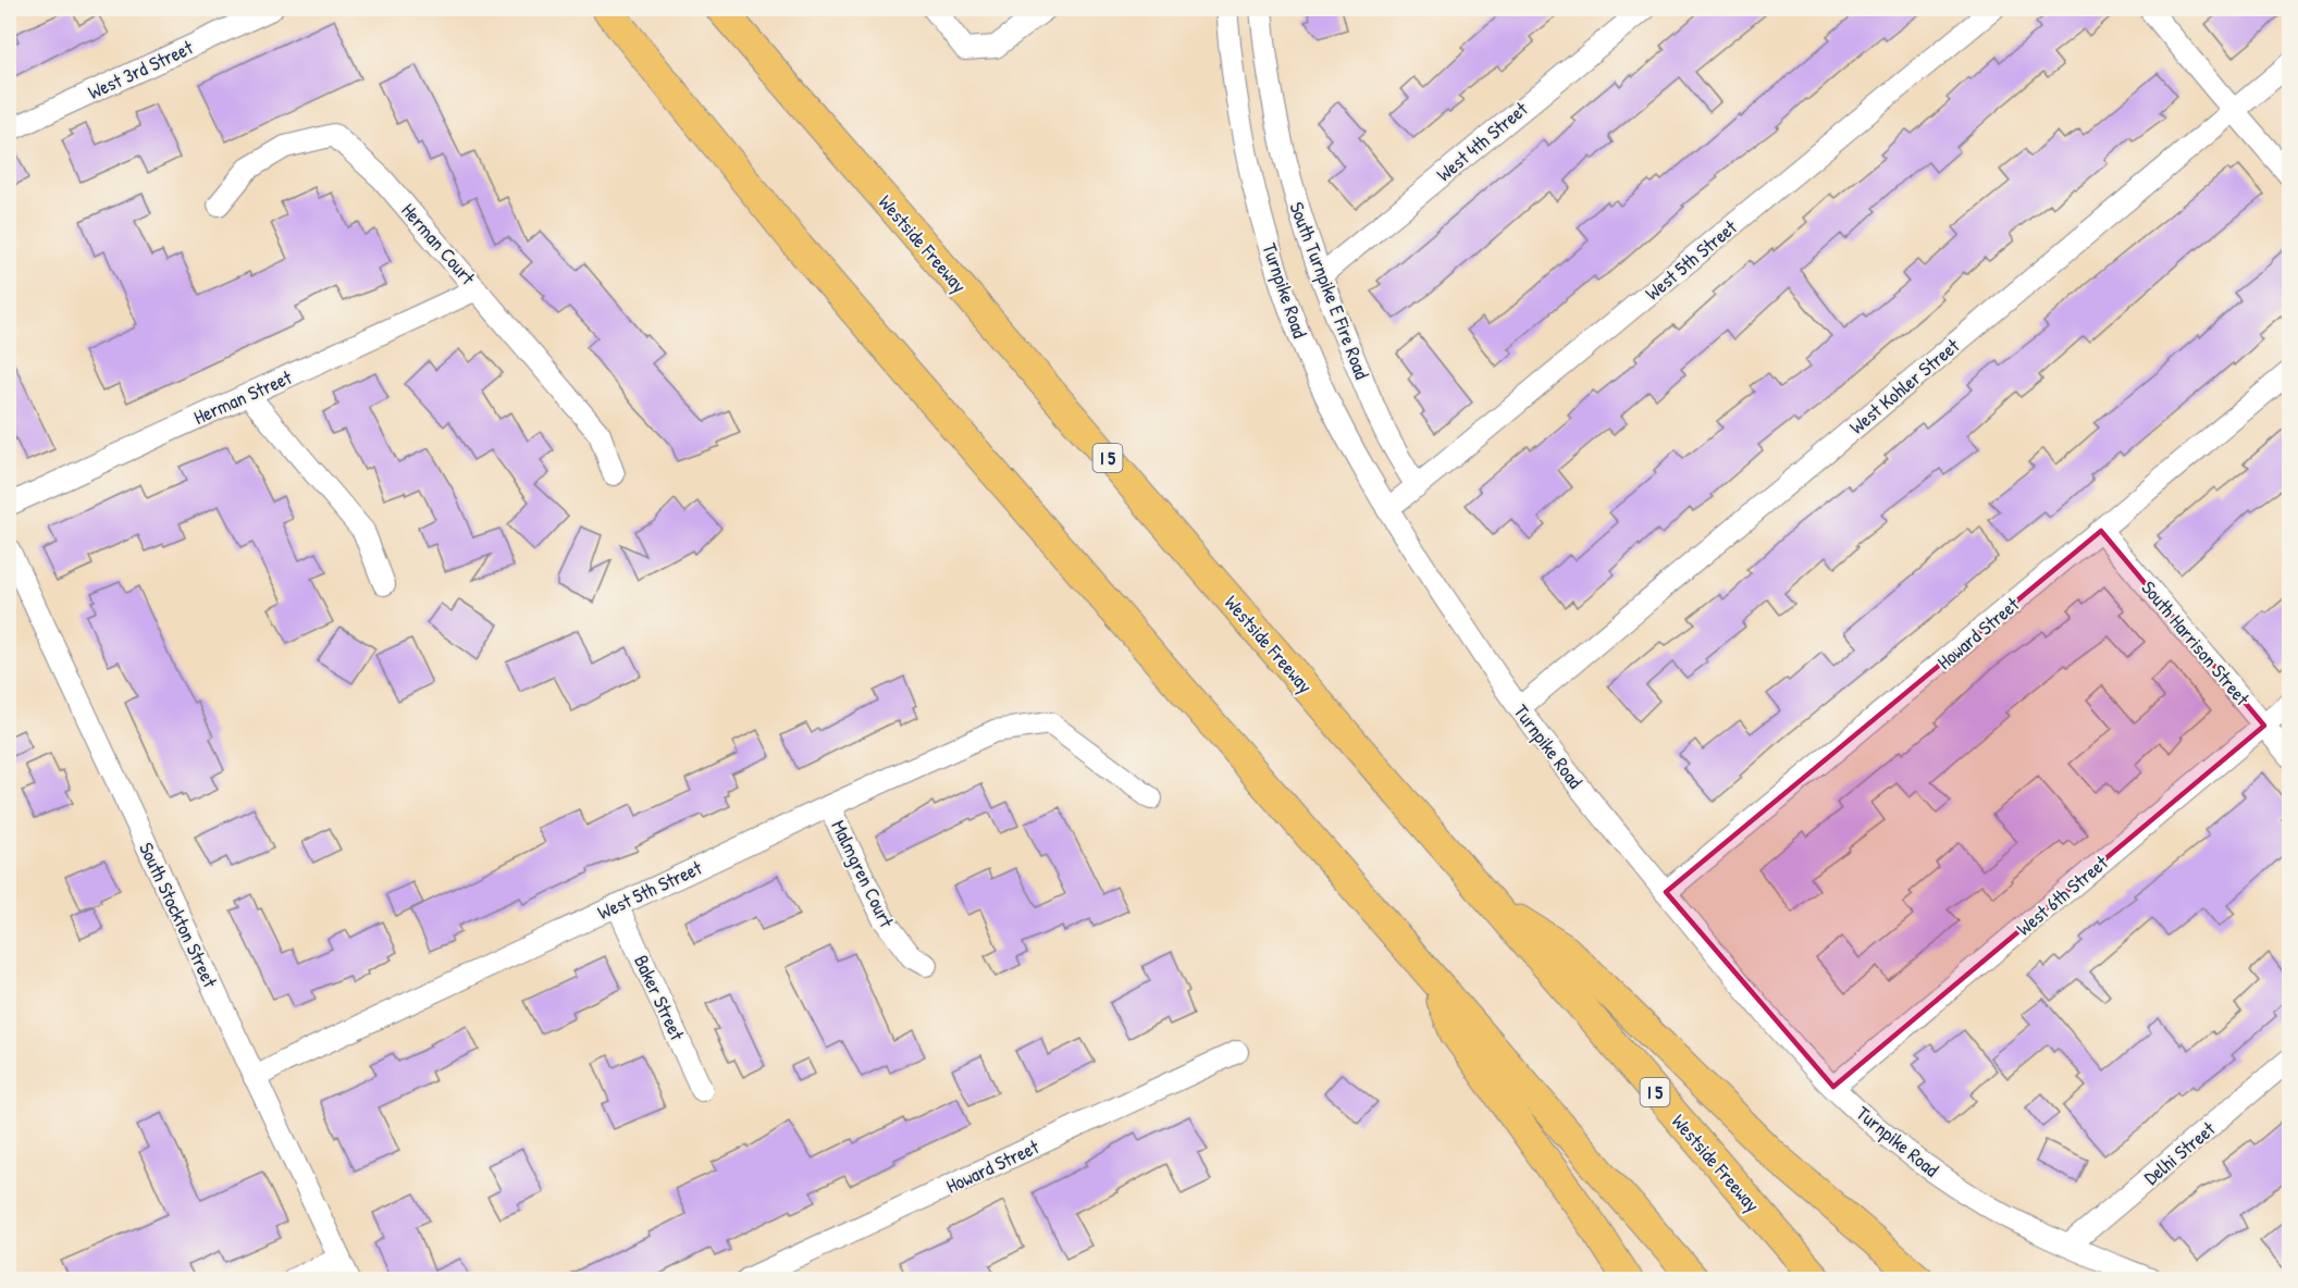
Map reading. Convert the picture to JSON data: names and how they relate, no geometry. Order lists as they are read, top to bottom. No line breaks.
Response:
{"streets":{"highway":["Westside Freeway","I 5"],"street":["West 3rd Street","West 4th Street","Herman Court","West 5th Street","Turnpike Road","South Turnpike E Fire Road","West Kohler Street","Herman Street","Howard Street","South Harrison Street","Malmgren Court","West 6th Street","South Stockton Street","Baker Street","Delhi Street"]},"crossings":[["West 4th Street","South Turnpike E Fire Road"],["Herman Court","Herman Street"],["West 5th Street","Turnpike Road"],["West 5th Street","South Turnpike E Fire Road"],["West 5th Street","Malmgren Court"],["West 5th Street","South Stockton Street"],["West 5th Street","Baker Street"],["Turnpike Road","West Kohler Street"],["Turnpike Road","Howard Street"],["Turnpike Road","West 6th Street"],["Turnpike Road","Delhi Street"],["Howard Street","South Harrison Street"],["South Harrison Street","West 6th Street"]]}
